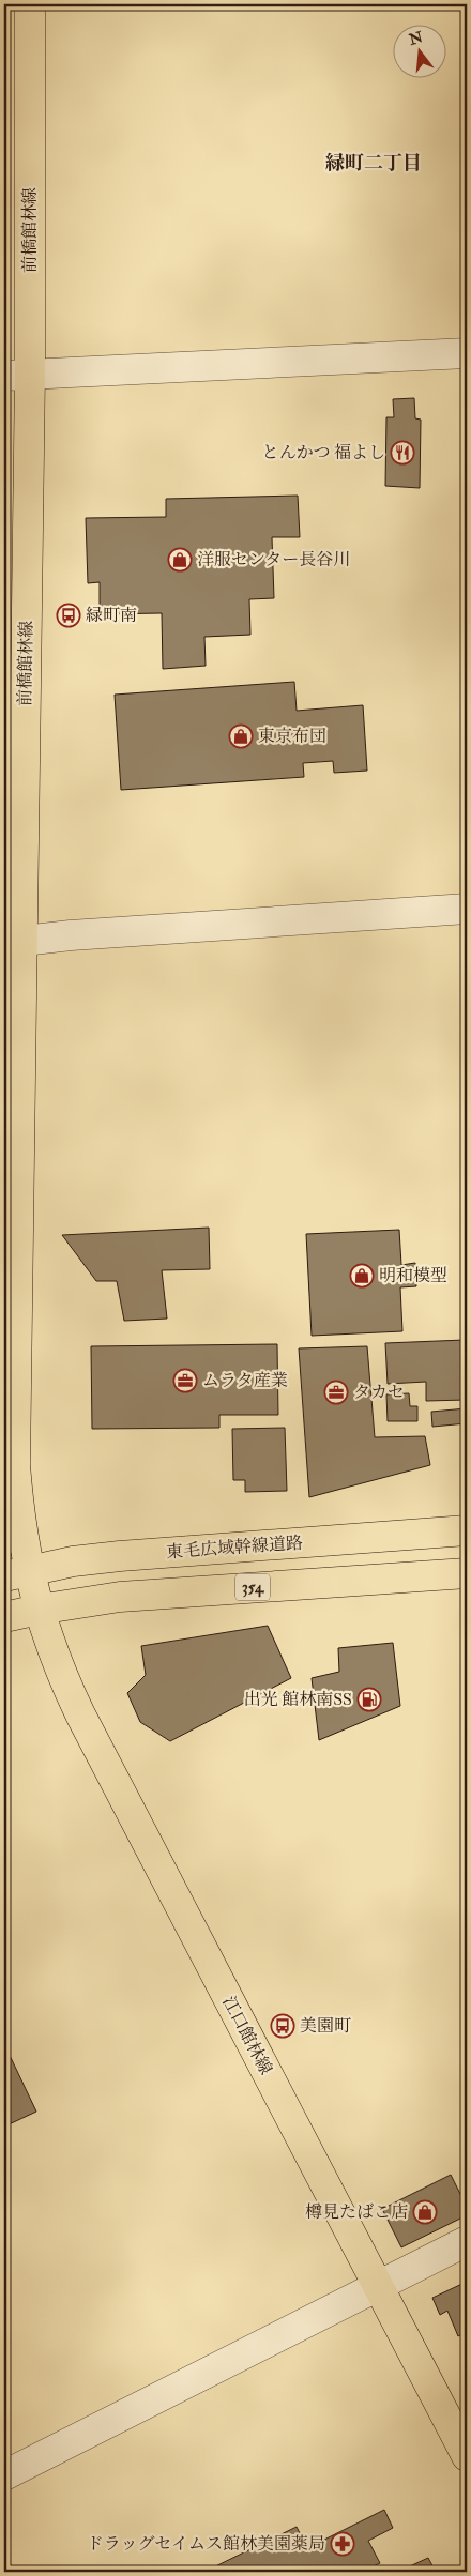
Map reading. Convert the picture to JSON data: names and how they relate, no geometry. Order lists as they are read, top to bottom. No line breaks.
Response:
{"streets":{"main road":["前橋館林線","東毛広域幹線道路","354","江口館林線"]},"crossings":[["前橋館林線","東毛広域幹線道路"],["前橋館林線","354"],["前橋館林線","江口館林線"],["354","江口館林線"]],"districts":["緑町二丁目"],"places":{"restaurant":["とんかつ 福よし"],"shop":["洋服センター長谷川","東京布団","明和模型","樽見たばこ店"],"bus stop":["緑町南","美園町"],"office":["ムラタ産業","タカセ"],"fuel station":["出光 館林南SS"],"pharmacy":["ドラッグセイムス館林美園薬局"]},"north":"top"}
